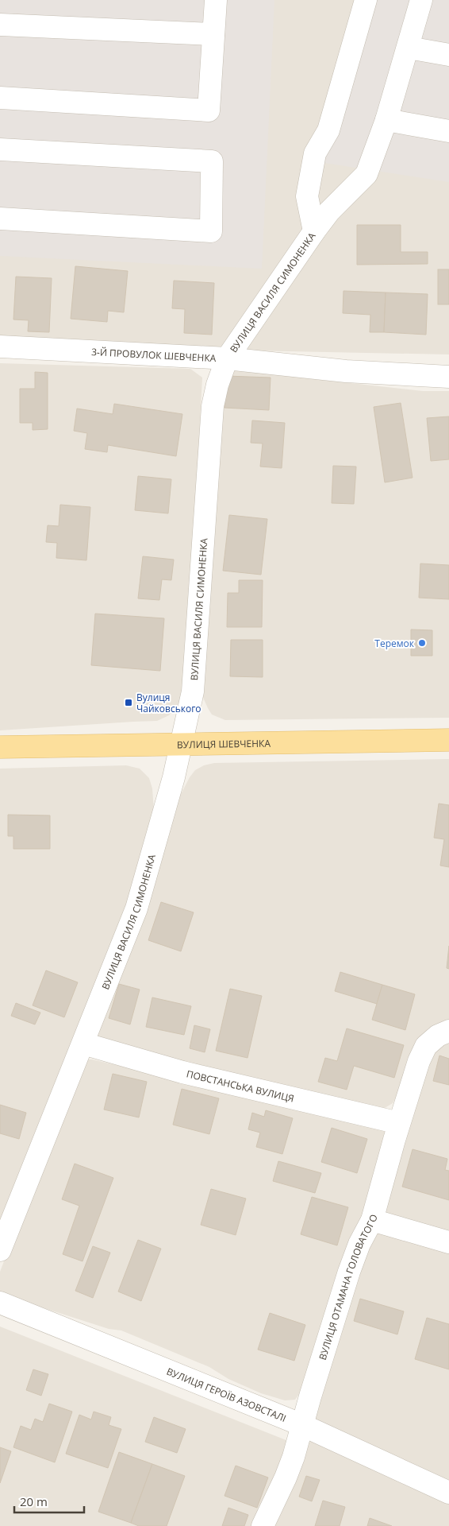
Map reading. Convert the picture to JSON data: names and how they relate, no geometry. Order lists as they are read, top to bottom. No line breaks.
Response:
{"streets":{"main road":["ВУЛИЦЯ ШЕВЧЕНКА"],"street":["ВУЛИЦЯ ВАСИЛЯ СИМОНЕНКА","3-Й ПРОВУЛОК ШЕВЧЕНКА","ПОВСТАНСЬКА ВУЛИЦЯ","ВУЛИЦЯ ОТАМАНА ГОЛОВАТОГО","ВУЛИЦЯ ГЕРОЇВ АЗОВСТАЛІ"]},"crossings":[["ВУЛИЦЯ ВАСИЛЯ СИМОНЕНКА","3-Й ПРОВУЛОК ШЕВЧЕНКА"],["ВУЛИЦЯ ВАСИЛЯ СИМОНЕНКА","ВУЛИЦЯ ШЕВЧЕНКА"],["ВУЛИЦЯ ВАСИЛЯ СИМОНЕНКА","ПОВСТАНСЬКА ВУЛИЦЯ"],["ПОВСТАНСЬКА ВУЛИЦЯ","ВУЛИЦЯ ОТАМАНА ГОЛОВАТОГО"],["ВУЛИЦЯ ОТАМАНА ГОЛОВАТОГО","ВУЛИЦЯ ГЕРОЇВ АЗОВСТАЛІ"]],"places":{"other":["Теремок"],"transit":["Вулиця Чайковського"]},"scale_bar":"20 m"}
